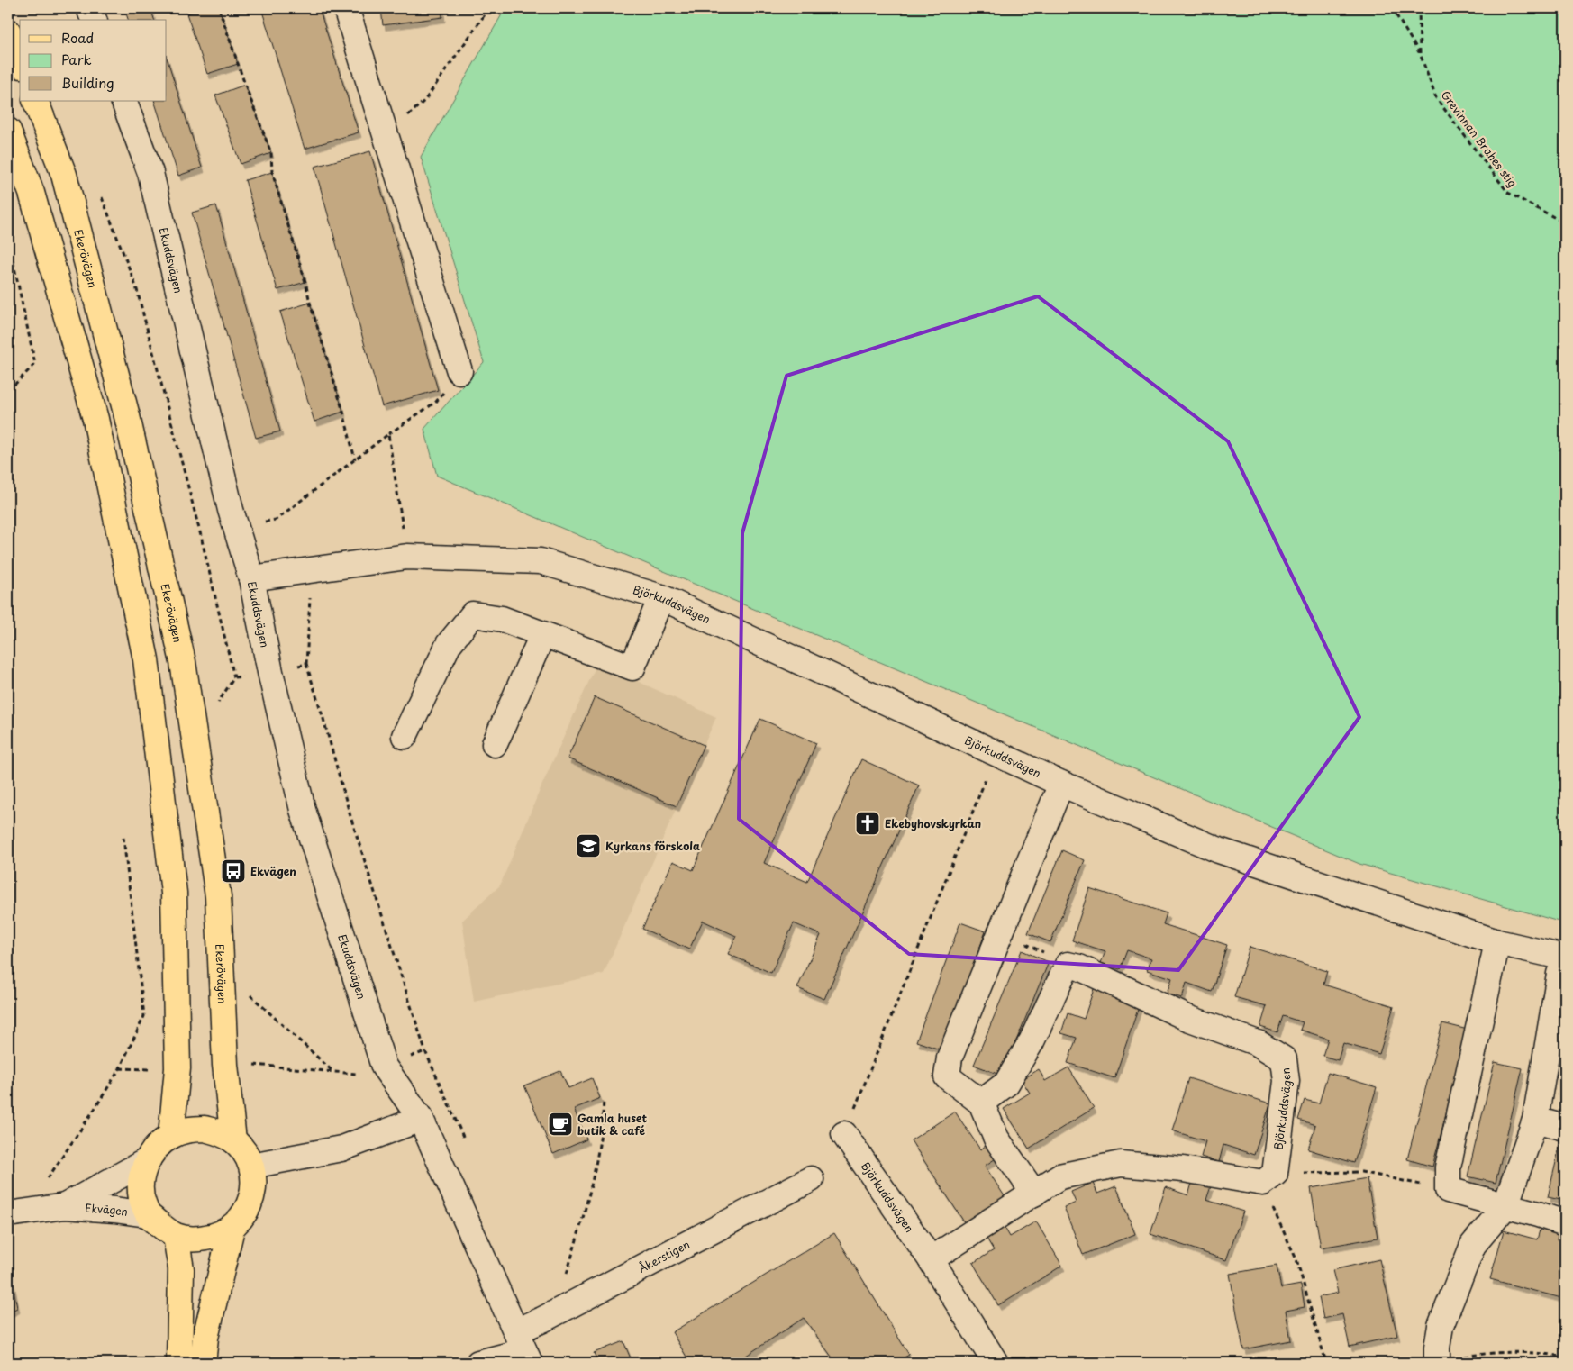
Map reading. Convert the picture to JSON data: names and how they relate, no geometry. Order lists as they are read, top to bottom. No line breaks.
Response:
{"streets":{"main road":["Ekerövägen"],"street":["Ekuddsvägen","Björkuddsvägen","Ekvägen","Åkerstigen"],"path":["Grevinnan Brahes stig"]},"crossings":[["Ekerövägen","Ekvägen"],["Ekuddsvägen","Björkuddsvägen"]],"places":{"church":["Ekebyhovskyrkan"],"school or university":["Kyrkans förskola"],"bus stop":["Ekvägen"],"cafe":["Gamla huset butik & café"]},"legend":["Road","Park","Building"]}
